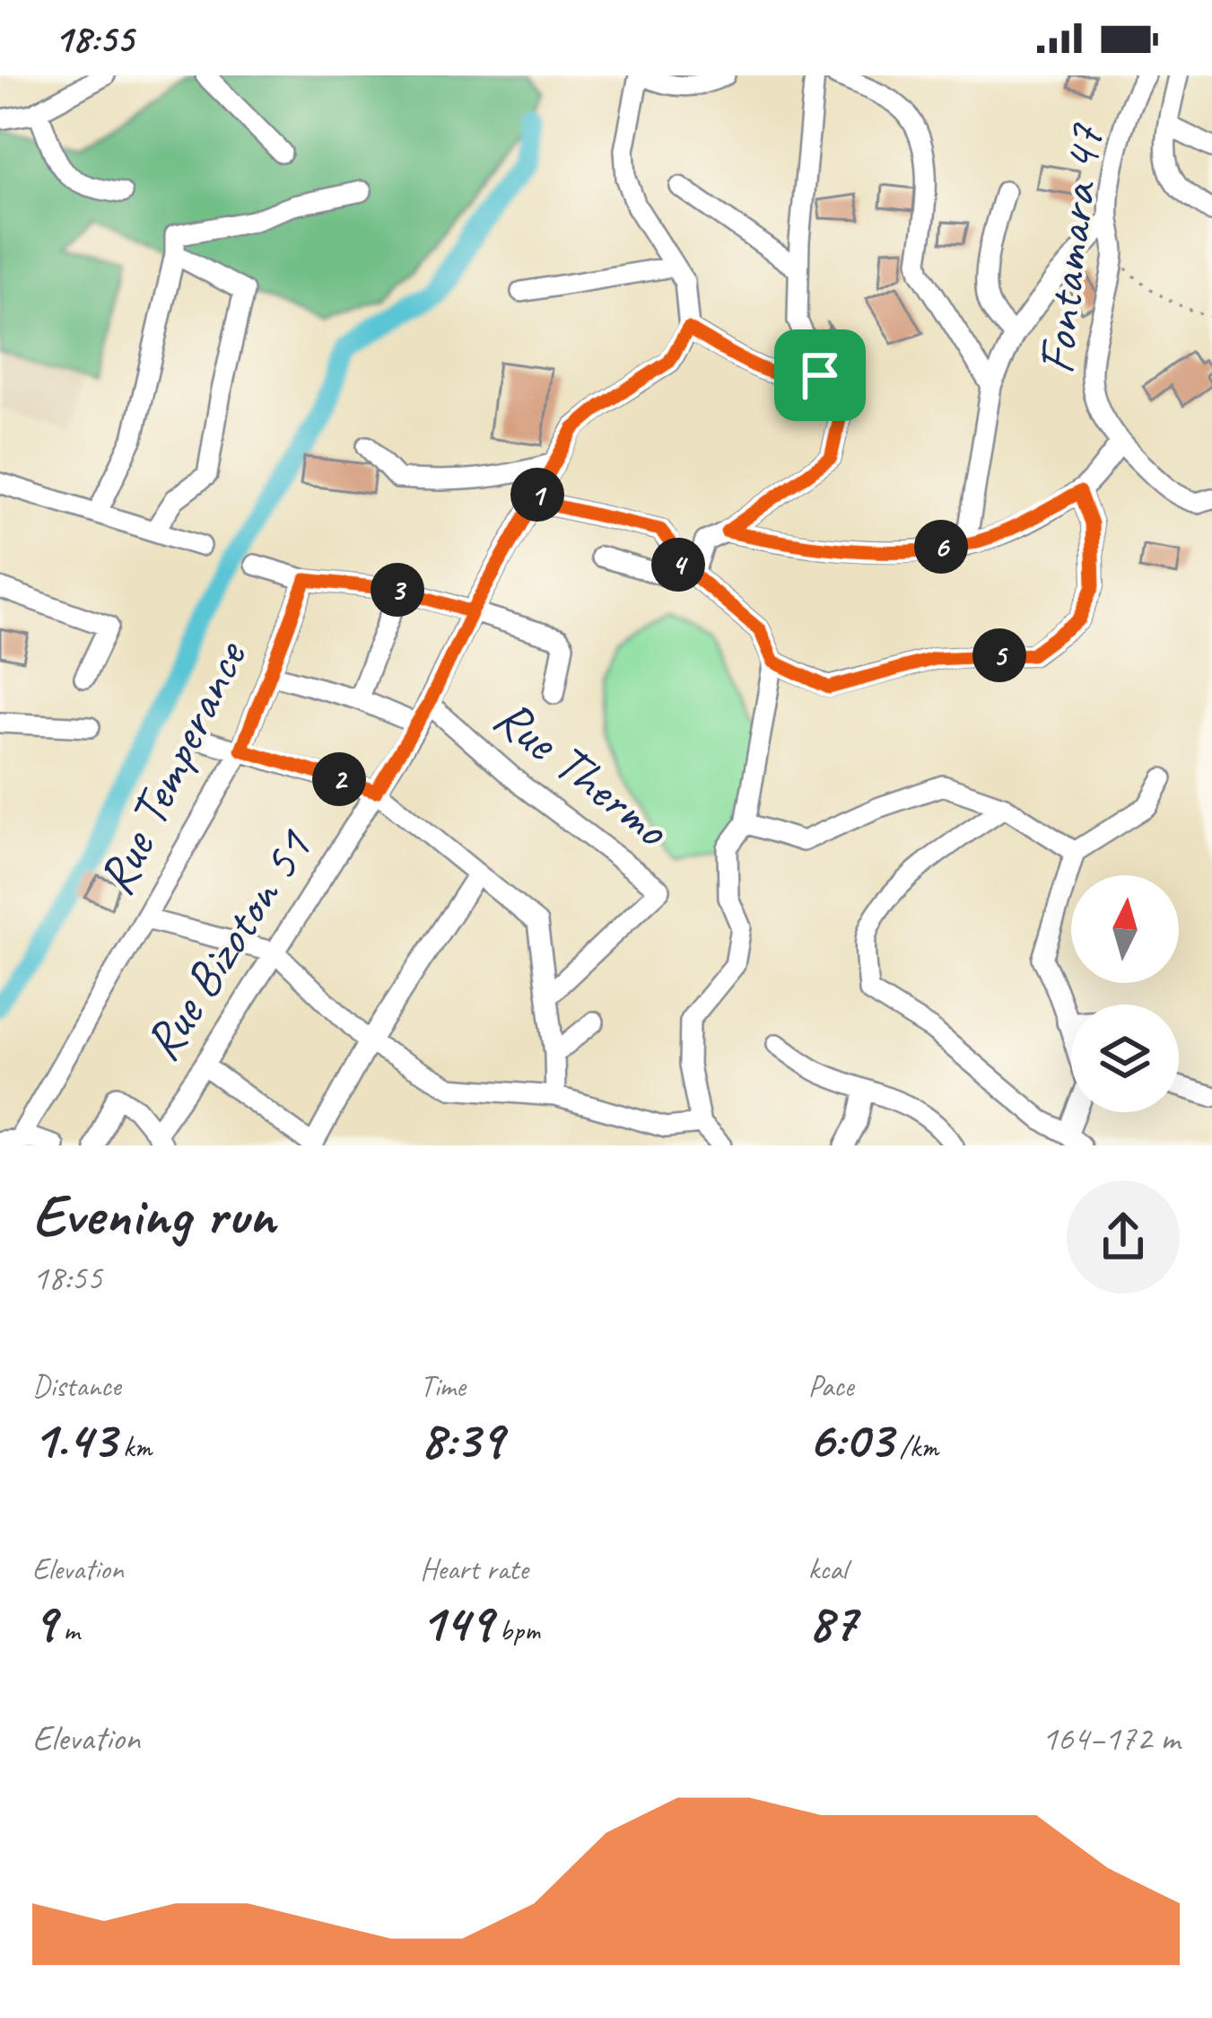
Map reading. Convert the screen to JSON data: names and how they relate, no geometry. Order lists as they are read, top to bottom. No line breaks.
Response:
{"streets":{"street":["Fontamara 47","Rue Temperance","Rue Thermo","Rue Bizoton 51"]},"crossings":[["Rue Thermo","Rue Bizoton 51"]],"north":"top","page":{"status":"18:55","pins":["1","6","4","3","5","2"],"heading":["Evening run","18:55"],"stats":[["Distance","1.43 km"],["Time","8:39"],["Pace","6:03 /km"],["Elevation","9 m"],["Heart rate","149 bpm"],["kcal","87"]],"chart":["Elevation","164–172 m"]}}
